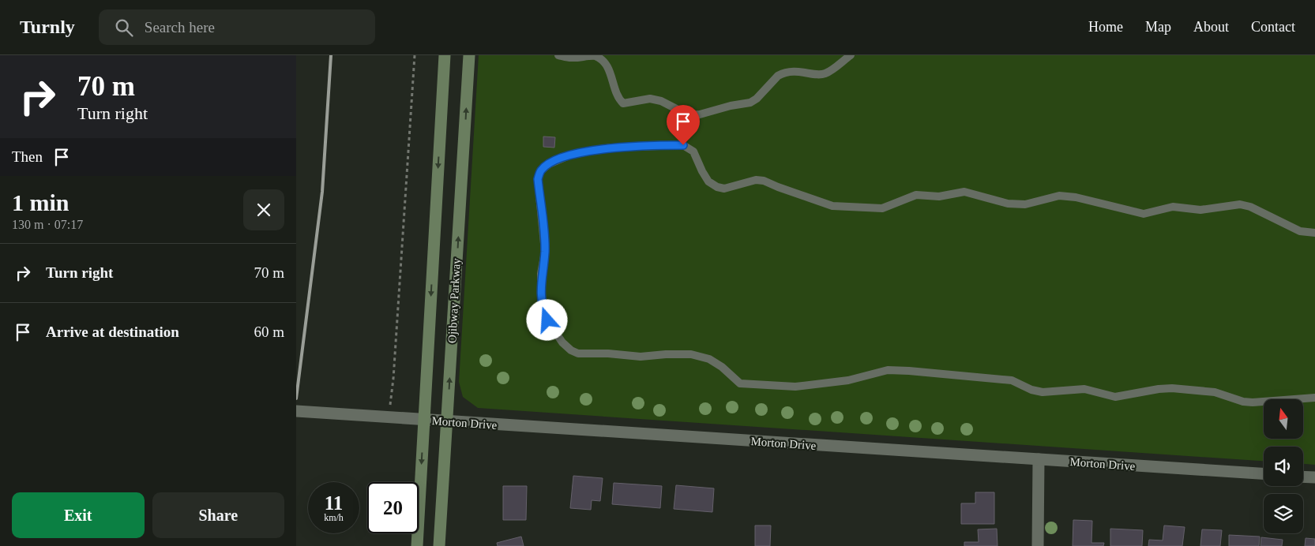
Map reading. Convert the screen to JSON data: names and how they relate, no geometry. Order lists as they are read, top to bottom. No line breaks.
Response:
{"streets":{"main road":["Ojibway Parkway"],"street":["Morton Drive"]},"crossings":[["Ojibway Parkway","Morton Drive"]],"north":"top","page":{"header":"Turnly","search":"Search here","nav":["Home","Map","About","Contact"],"turn":["70 m","Turn right"],"then":"Then","heading":["1 min","130 m · 07:17"],"list":[{"name":"Turn right","value":"70 m"},{"name":"Arrive at destination","value":"60 m"}],"speed":"11 km/h","limit":"20","buttons":["Exit","Share"]}}
